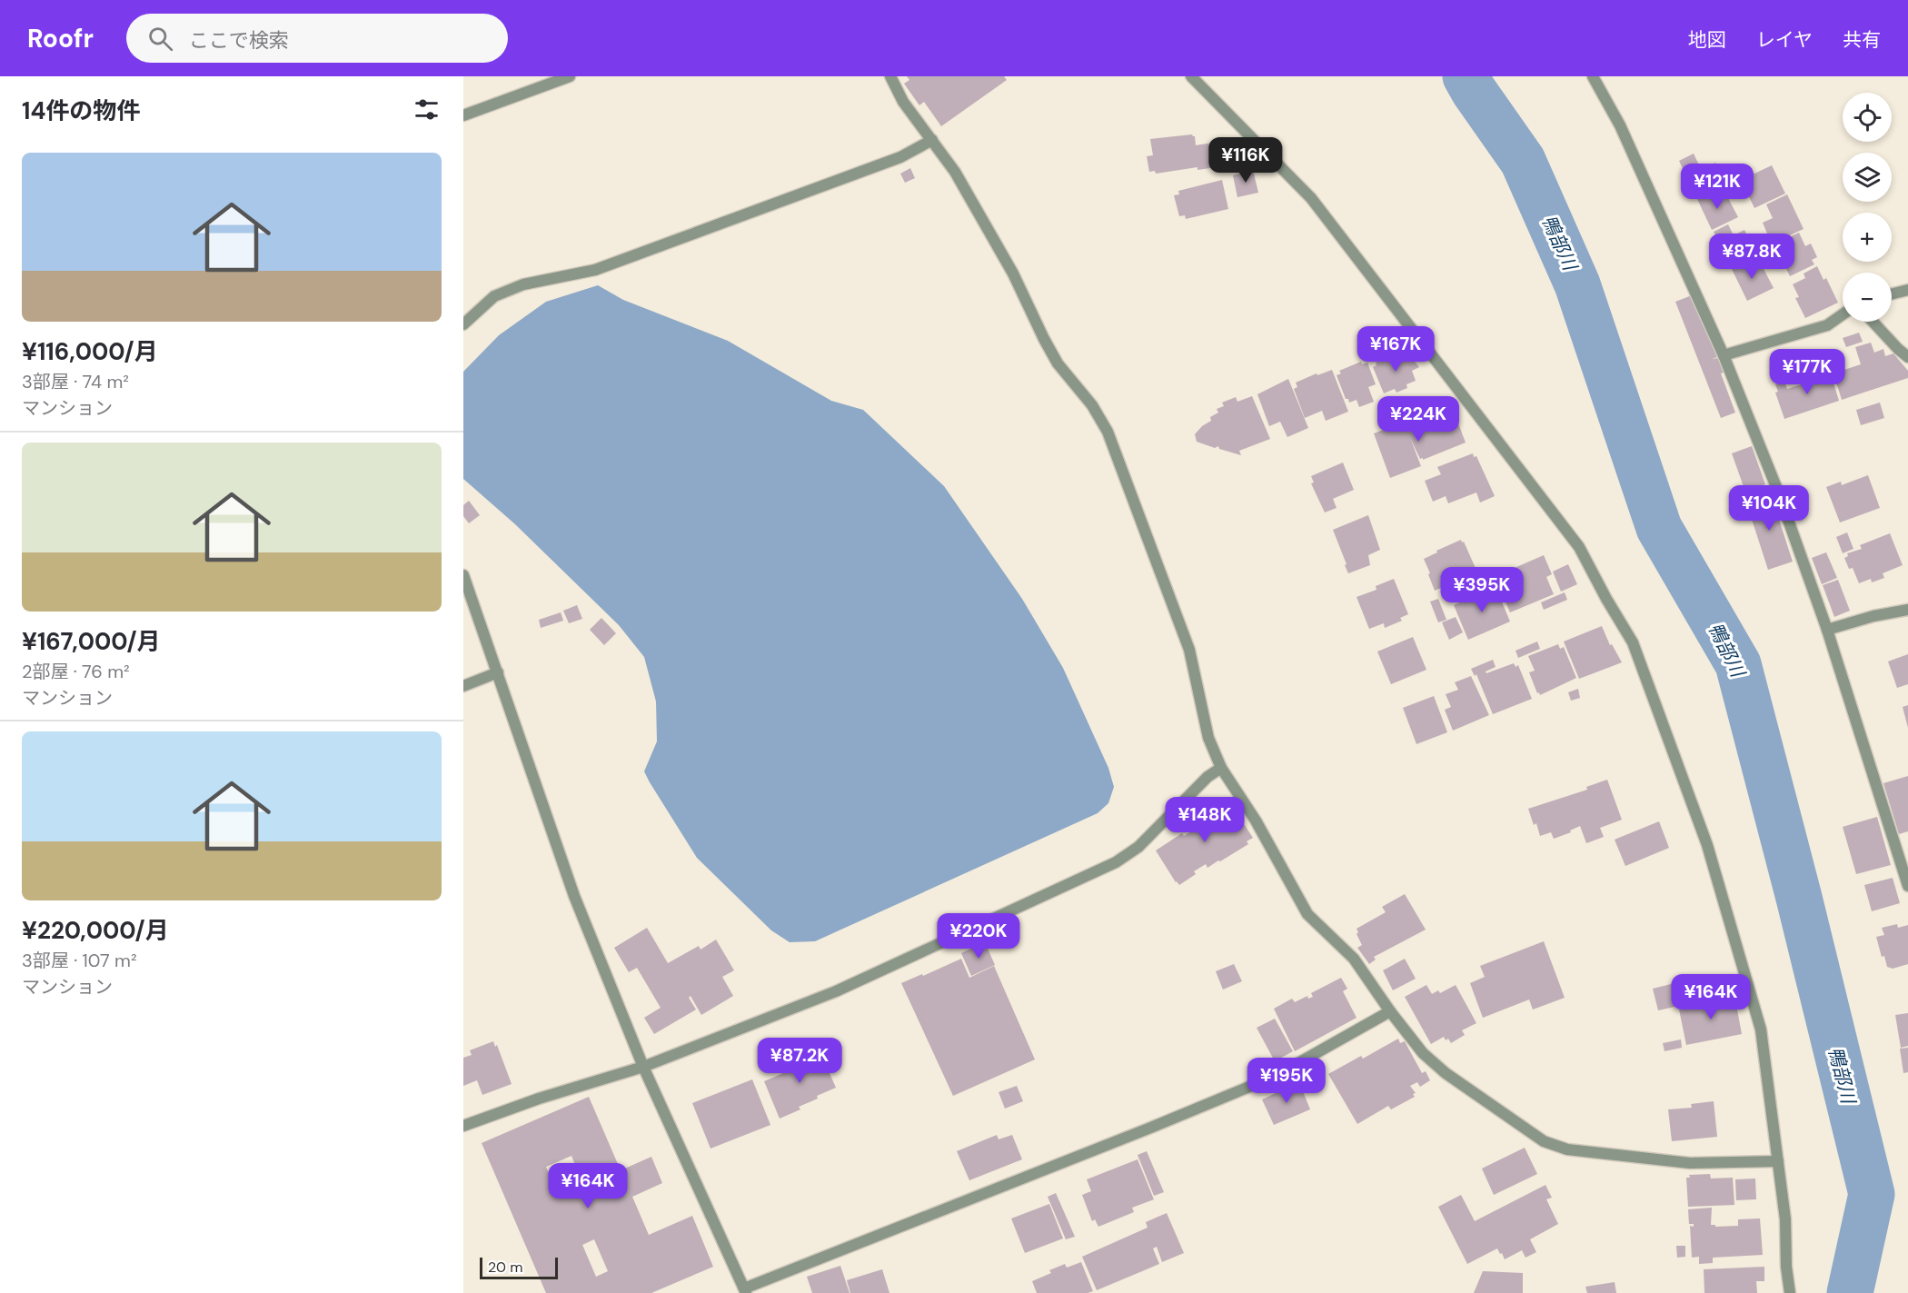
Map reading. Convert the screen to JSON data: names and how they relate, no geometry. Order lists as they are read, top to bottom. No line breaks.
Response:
{"water":["鴨部川"],"scale_bar":"20 m","page":{"header":"Roofr","search":"ここで検索","nav":["地図","レイヤ","共有"],"heading":"14件の物件","map_buttons":["+","−"],"price":["¥116K","¥121K","¥87.8K","¥167K","¥177K","¥224K","¥104K","¥395K","¥148K","¥220K","¥164K","¥87.2K","¥195K","¥164K"],"list":[{"name":"¥116,000/月","note":"3部屋 · 74 m² · マンション"},{"name":"¥167,000/月","note":"2部屋 · 76 m² · マンション"},{"name":"¥220,000/月","note":"3部屋 · 107 m² · マンション"}],"scale":"20 m"}}
